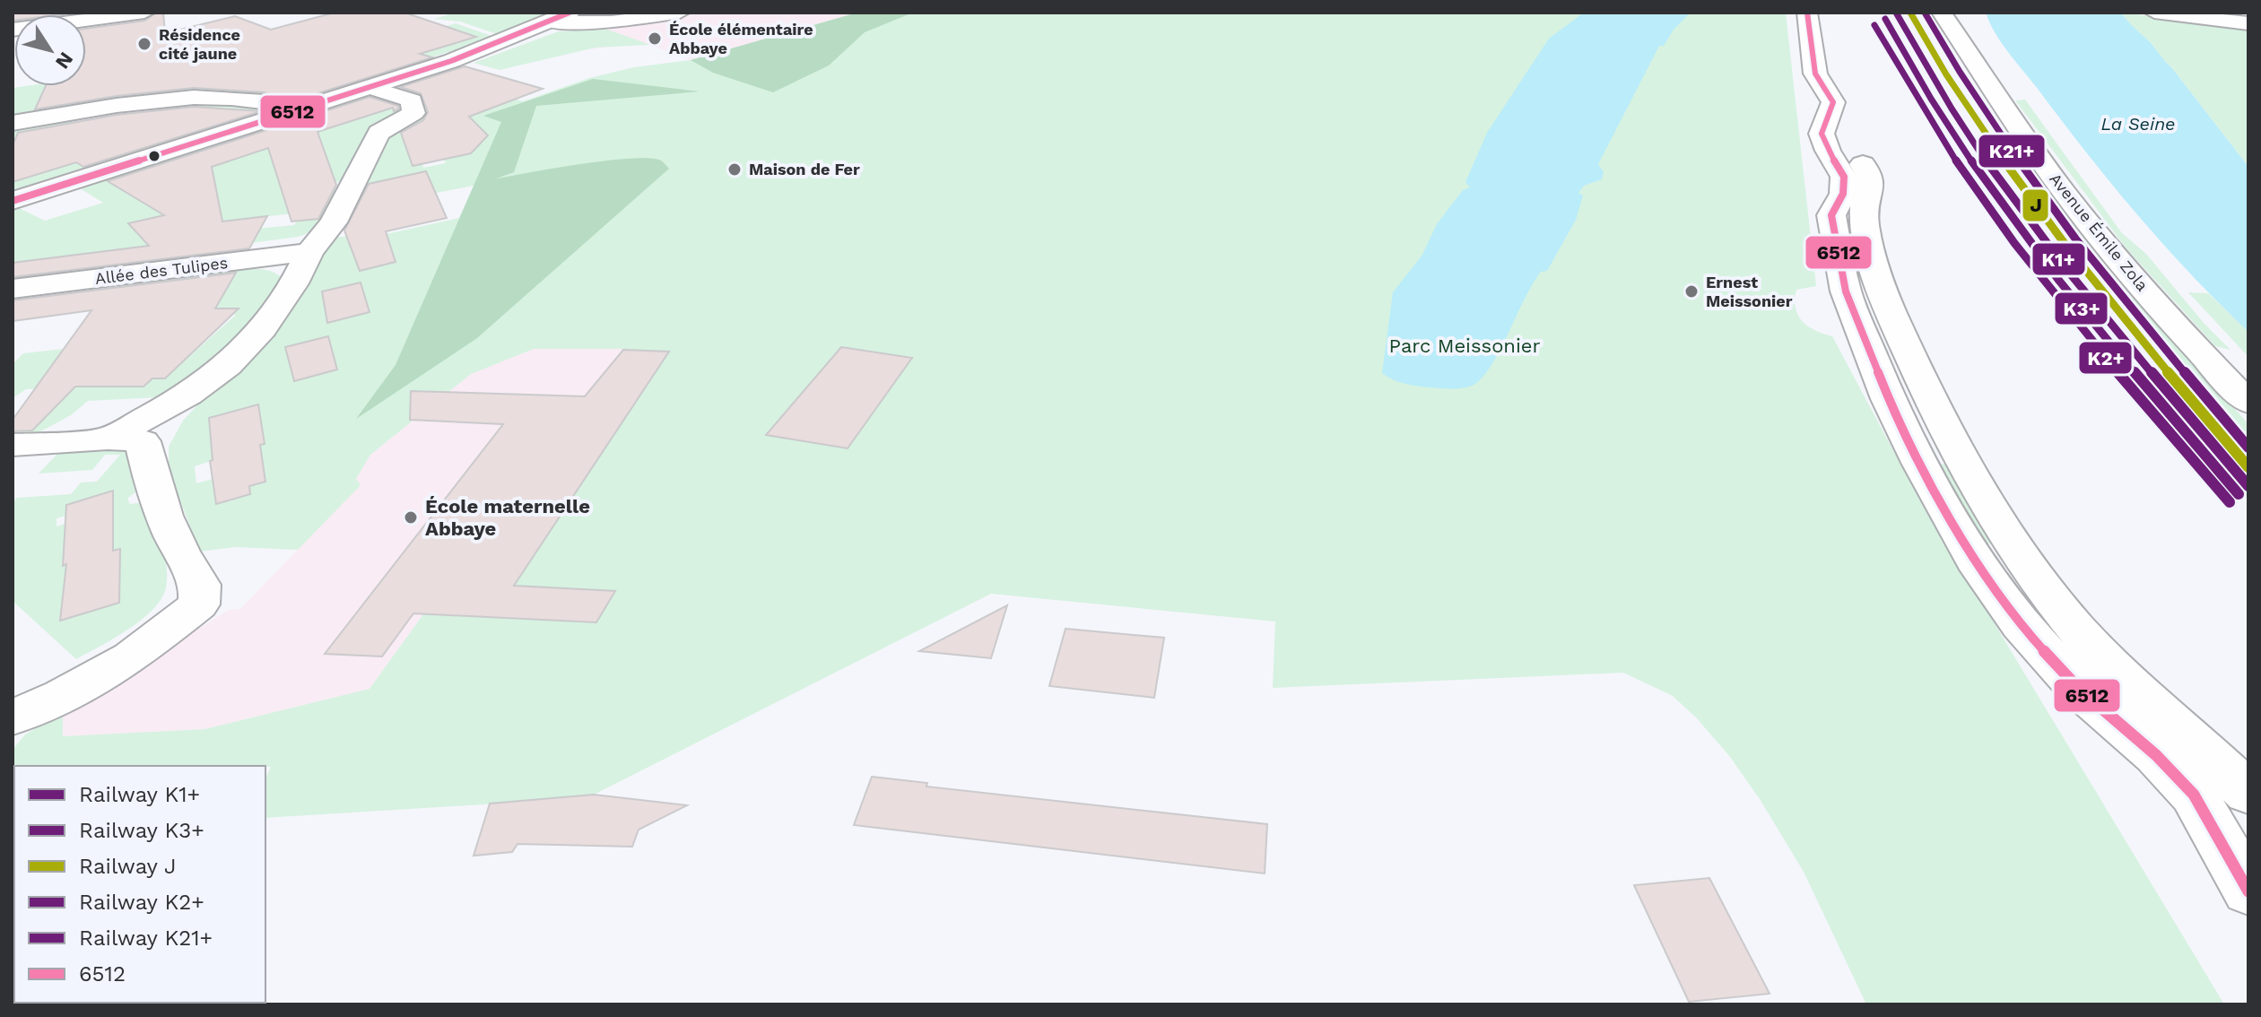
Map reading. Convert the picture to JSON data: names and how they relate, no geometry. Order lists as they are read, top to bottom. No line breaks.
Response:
{"streets":{"street":["Avenue Émile Zola","Allée des Tulipes"]},"water":["La Seine"],"parks":["Parc Meissonier"],"places":["École élémentaire Abbaye","Résidence cité jaune","Maison de Fer","Ernest Meissonier","École maternelle Abbaye"],"lines":["rail line K1+","rail line J","rail line K21+","transit line 6512","rail line K3+","rail line K2+"],"legend":["Railway K1+","Railway K3+","Railway J","Railway K2+","Railway K21+","6512"],"north":"bottom right"}
